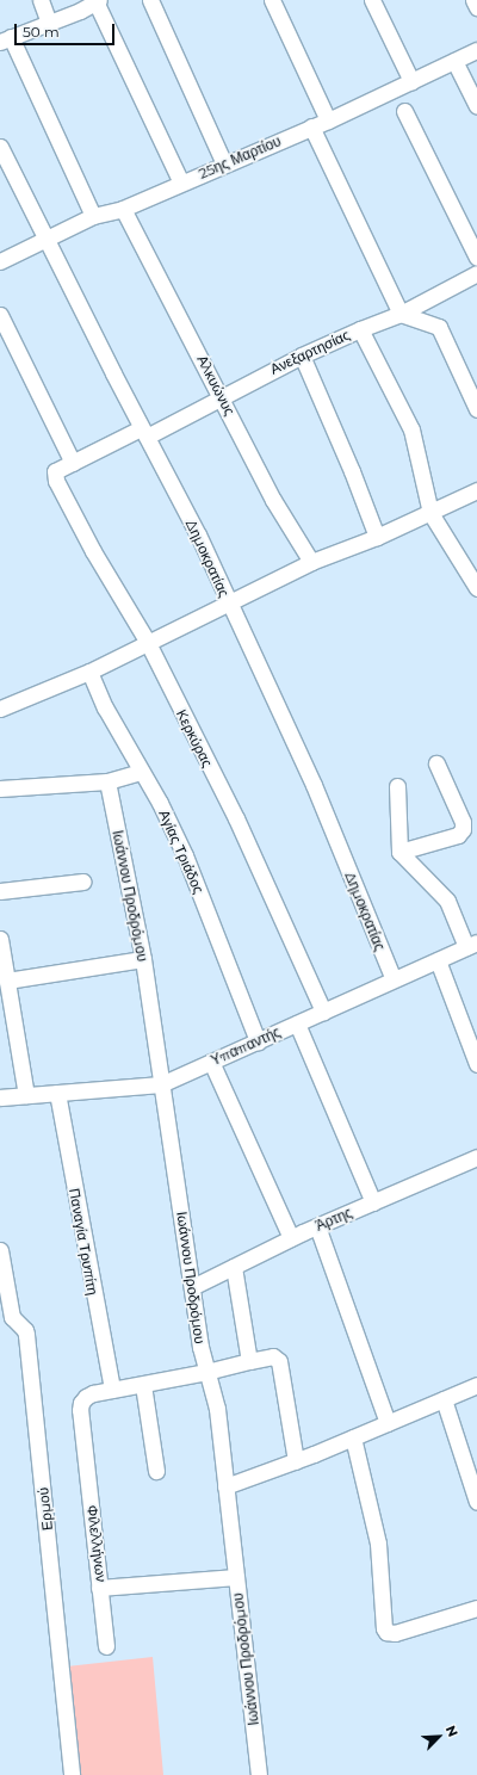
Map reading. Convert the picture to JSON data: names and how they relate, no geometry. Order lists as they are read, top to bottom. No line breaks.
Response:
{"streets":{"street":["25ης Μαρτίου","Ανεξαρτησίας","Αλκυώνυς","Δημοκρατίας","Κερκύρας","Αγίας Τριάδος","Ιωάννου Προδρόμου","Υπαπαντής","Άρτης","Παναγία Τρυπίτη","Ερμού","Φιλελλήνων"]},"crossings":[["25ης Μαρτίου","Αλκυώνυς"],["25ης Μαρτίου","Δημοκρατίας"],["Ανεξαρτησίας","Αλκυώνυς"],["Ανεξαρτησίας","Δημοκρατίας"],["Ανεξαρτησίας","Κερκύρας"],["Δημοκρατίας","Υπαπαντής"],["Κερκύρας","Υπαπαντής"],["Αγίας Τριάδος","Υπαπαντής"],["Ιωάννου Προδρόμου","Υπαπαντής"],["Ιωάννου Προδρόμου","Άρτης"],["Ιωάννου Προδρόμου","Φιλελλήνων"],["Υπαπαντής","Παναγία Τρυπίτη"],["Παναγία Τρυπίτη","Φιλελλήνων"]],"scale_bar":"50 m","north":"top right"}
